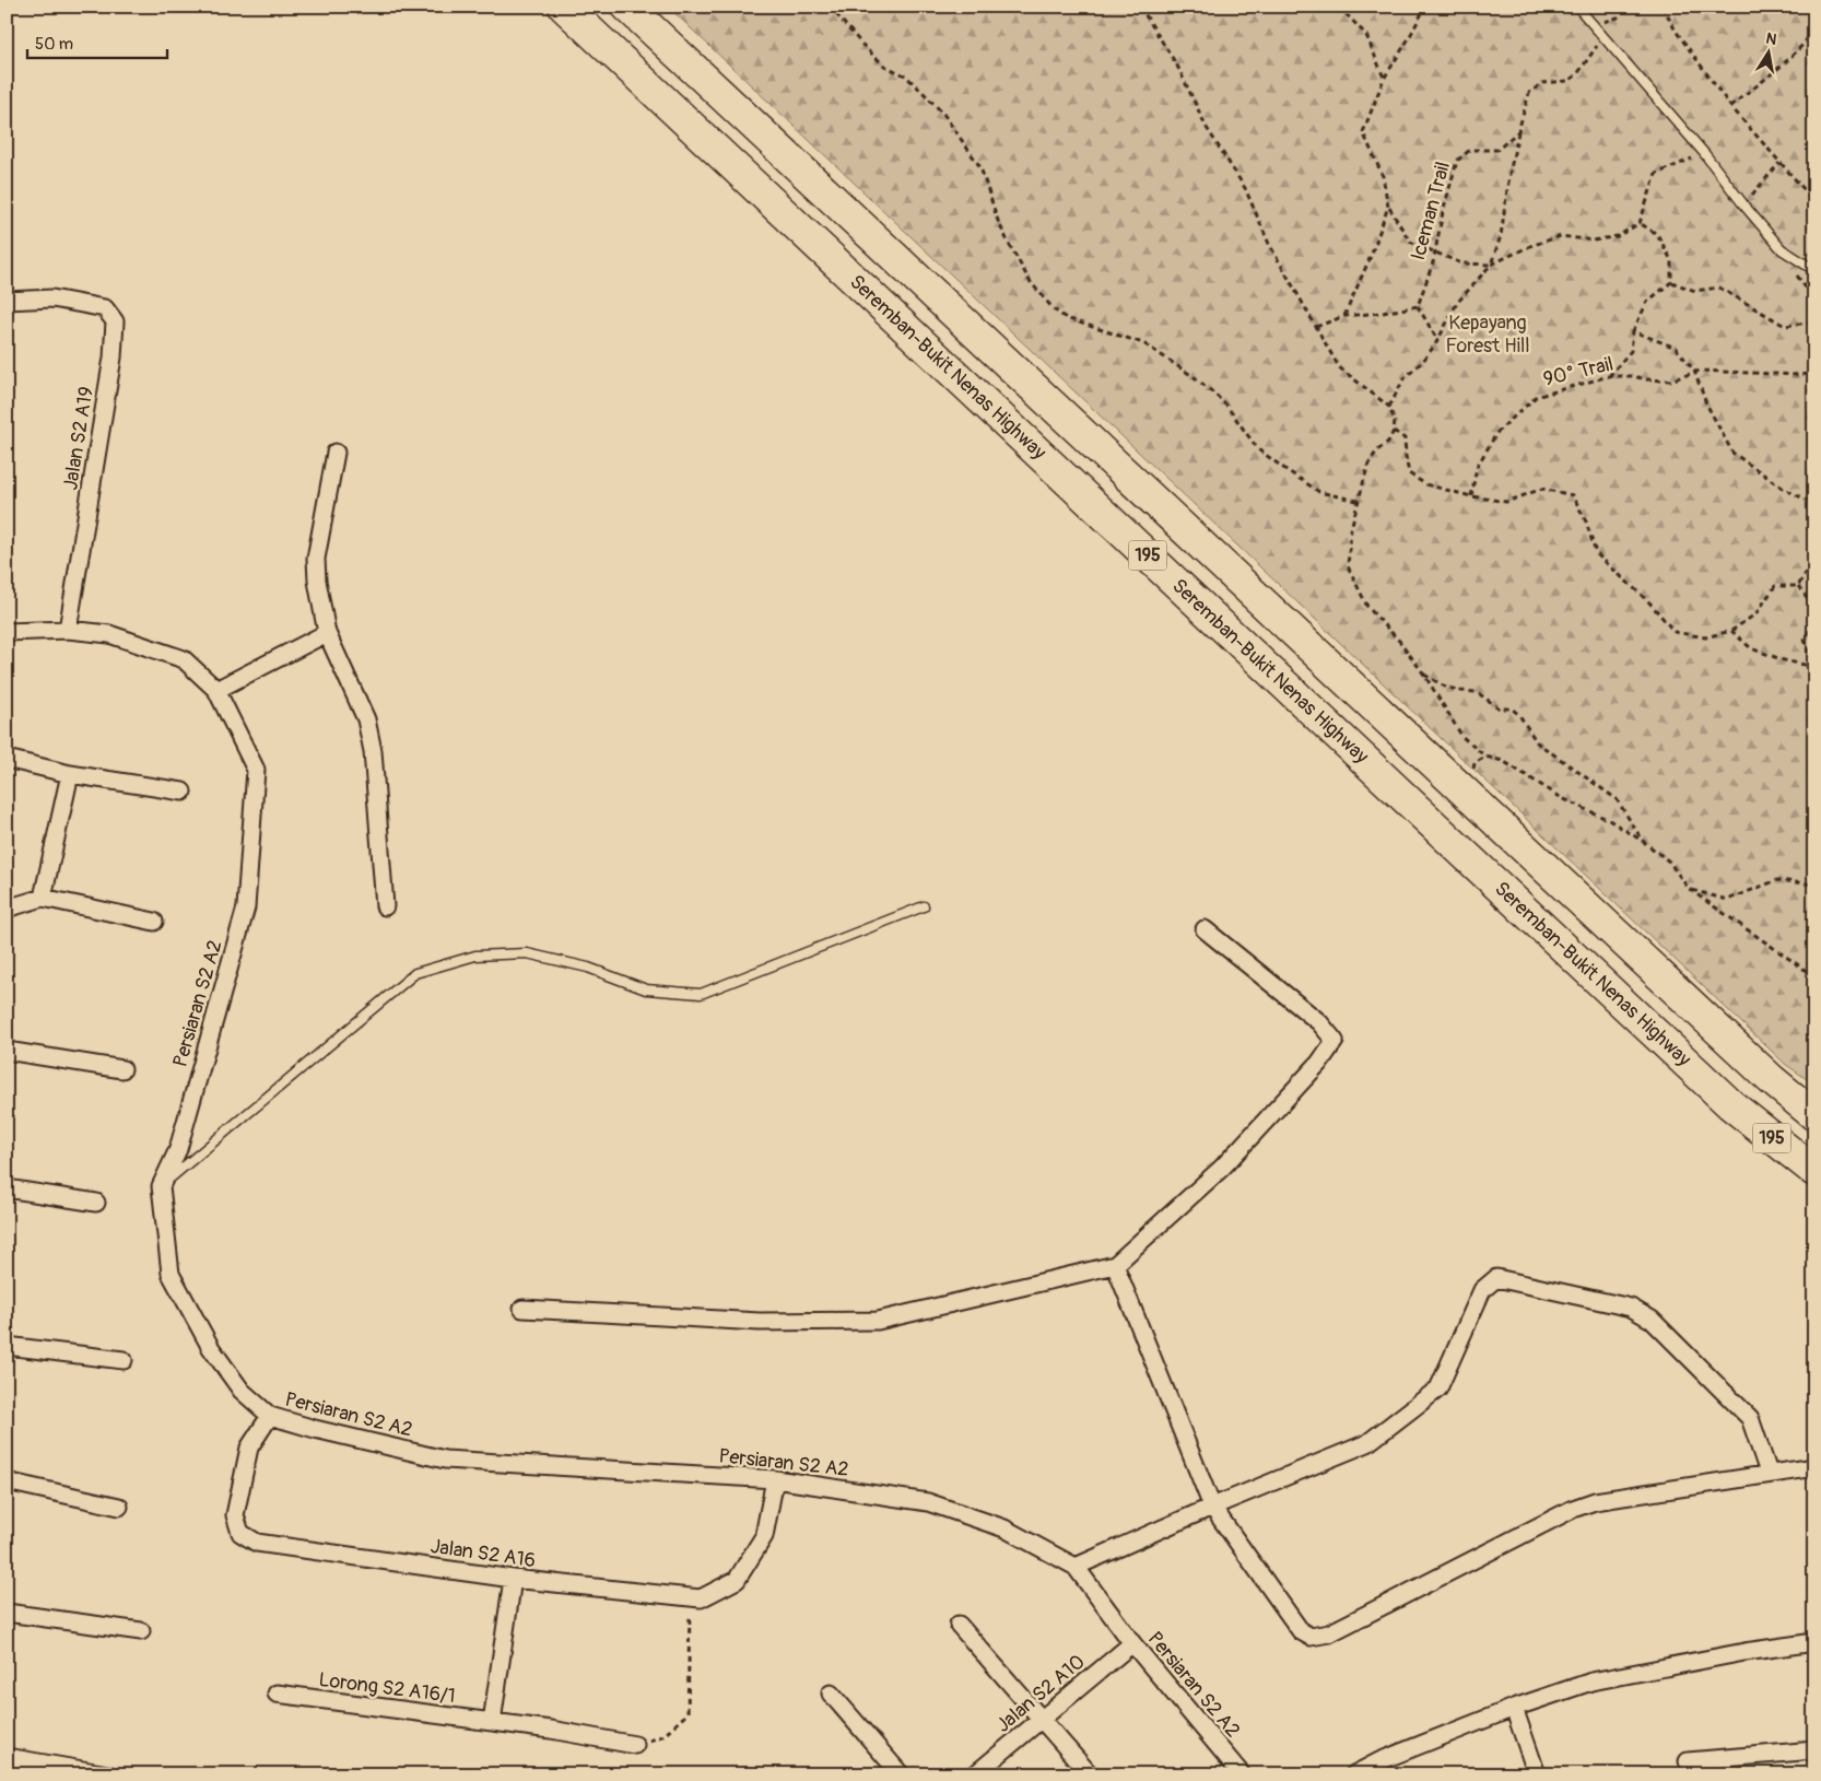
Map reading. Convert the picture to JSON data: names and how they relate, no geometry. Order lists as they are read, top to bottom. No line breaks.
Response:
{"streets":{"highway":["Seremban-Bukit Nenas Highway","195"],"street":["Jalan S2 A19","Persiaran S2 A2","Jalan S2 A16","Lorong S2 A16/1","Jalan S2 A10"],"path":["Iceman Trail","90° Trail"]},"crossings":[["Jalan S2 A19","Persiaran S2 A2"],["Persiaran S2 A2","Jalan S2 A16"],["Persiaran S2 A2","Jalan S2 A10"]],"parks":["Kepayang Forest Hill"],"scale_bar":"50 m","north":"top"}
